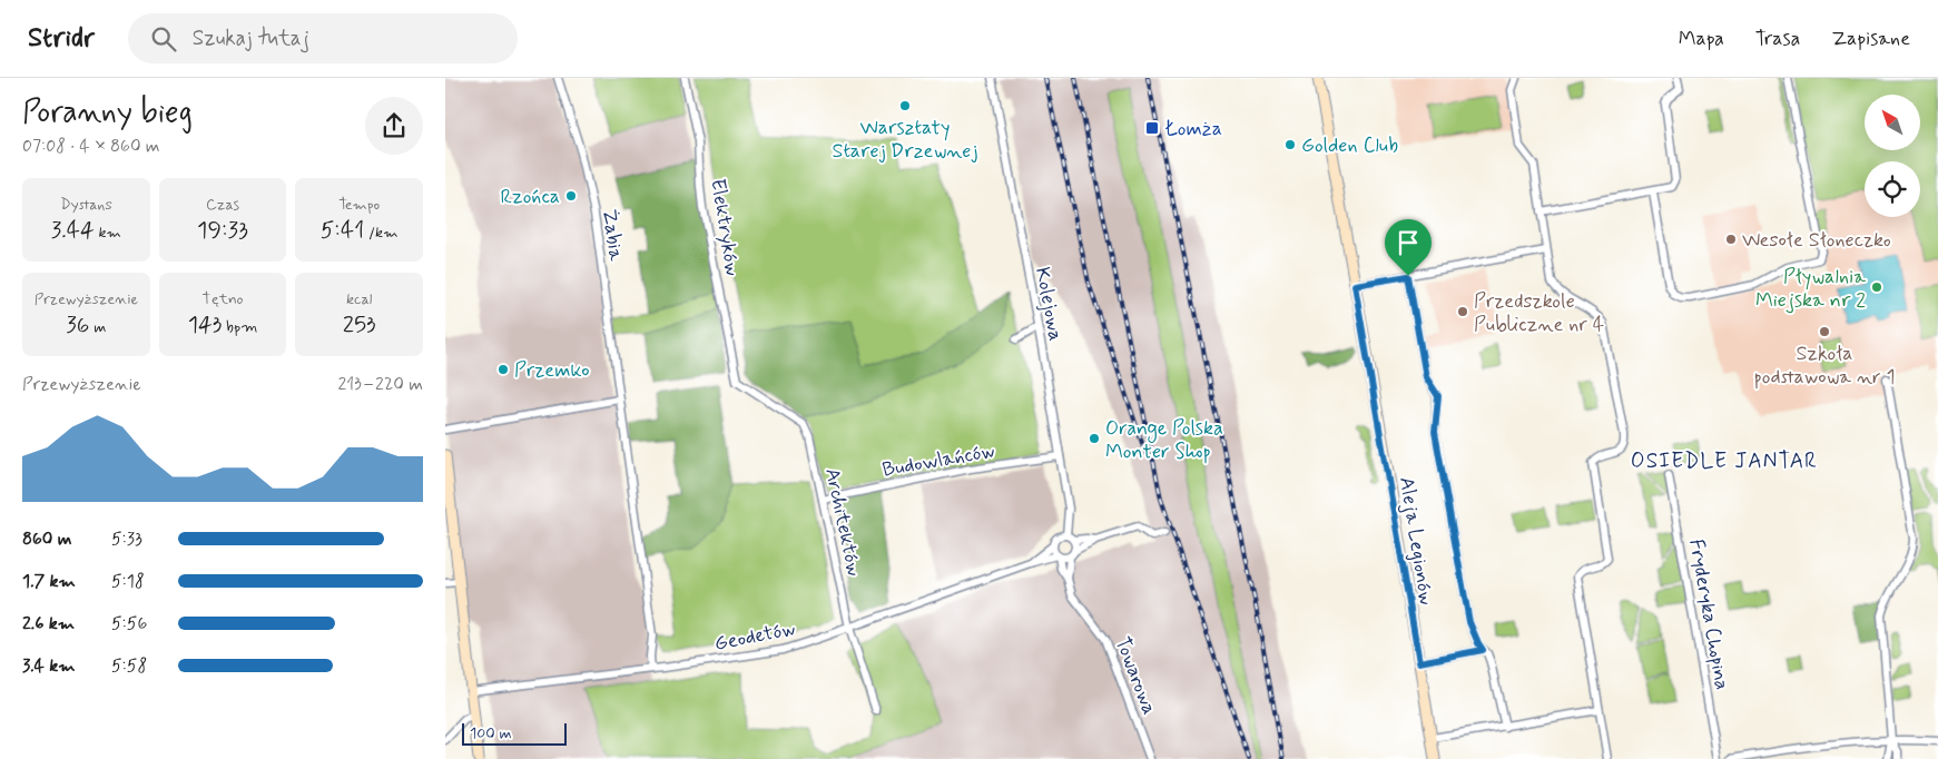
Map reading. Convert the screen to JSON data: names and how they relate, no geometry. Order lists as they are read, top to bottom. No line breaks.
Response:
{"streets":{"main road":["Aleja Legionów"],"street":["Elektryków","Żabia","Kolejowa","Budowlańców","Architektów","Fryderyka Chopina","Geodetów","Towarowa"]},"crossings":[["Elektryków","Architektów"],["Żabia","Geodetów"],["Kolejowa","Budowlańców"],["Kolejowa","Geodetów"],["Kolejowa","Towarowa"],["Budowlańców","Architektów"],["Architektów","Geodetów"],["Geodetów","Towarowa"]],"districts":["OSIEDLE JANTAR"],"places":{"other":["Warsztaty Starej Drzewnej","Golden Club","Rzońca","Wesołe Słoneczko","Pływalnia Miejska nr 2","Przedszkole Publiczne nr 4","Szkoła podstawowa nr 1","Przemko","Orange Polska Monter Shop"],"transit":["Łomża"]},"scale_bar":"100 m","north":"top left","page":{"header":"Stridr","search":"Szukaj tutaj","nav":["Mapa","Trasa","Zapisane"],"heading":["Poranny bieg","07:08 · 4 × 860 m"],"stats":[["Dystans","3.44 km"],["Czas","19:33"],["Tempo","5:41 /km"],["Przewyższenie","36 m"],["Tętno","143 bpm"],["kcal","253"]],"chart":["Przewyższenie","213–220 m"],"list":[{"name":"860 m","note":"5:33"},{"name":"1.7 km","note":"5:18"},{"name":"2.6 km","note":"5:56"},{"name":"3.4 km","note":"5:58"}],"scale":"100 m"}}
